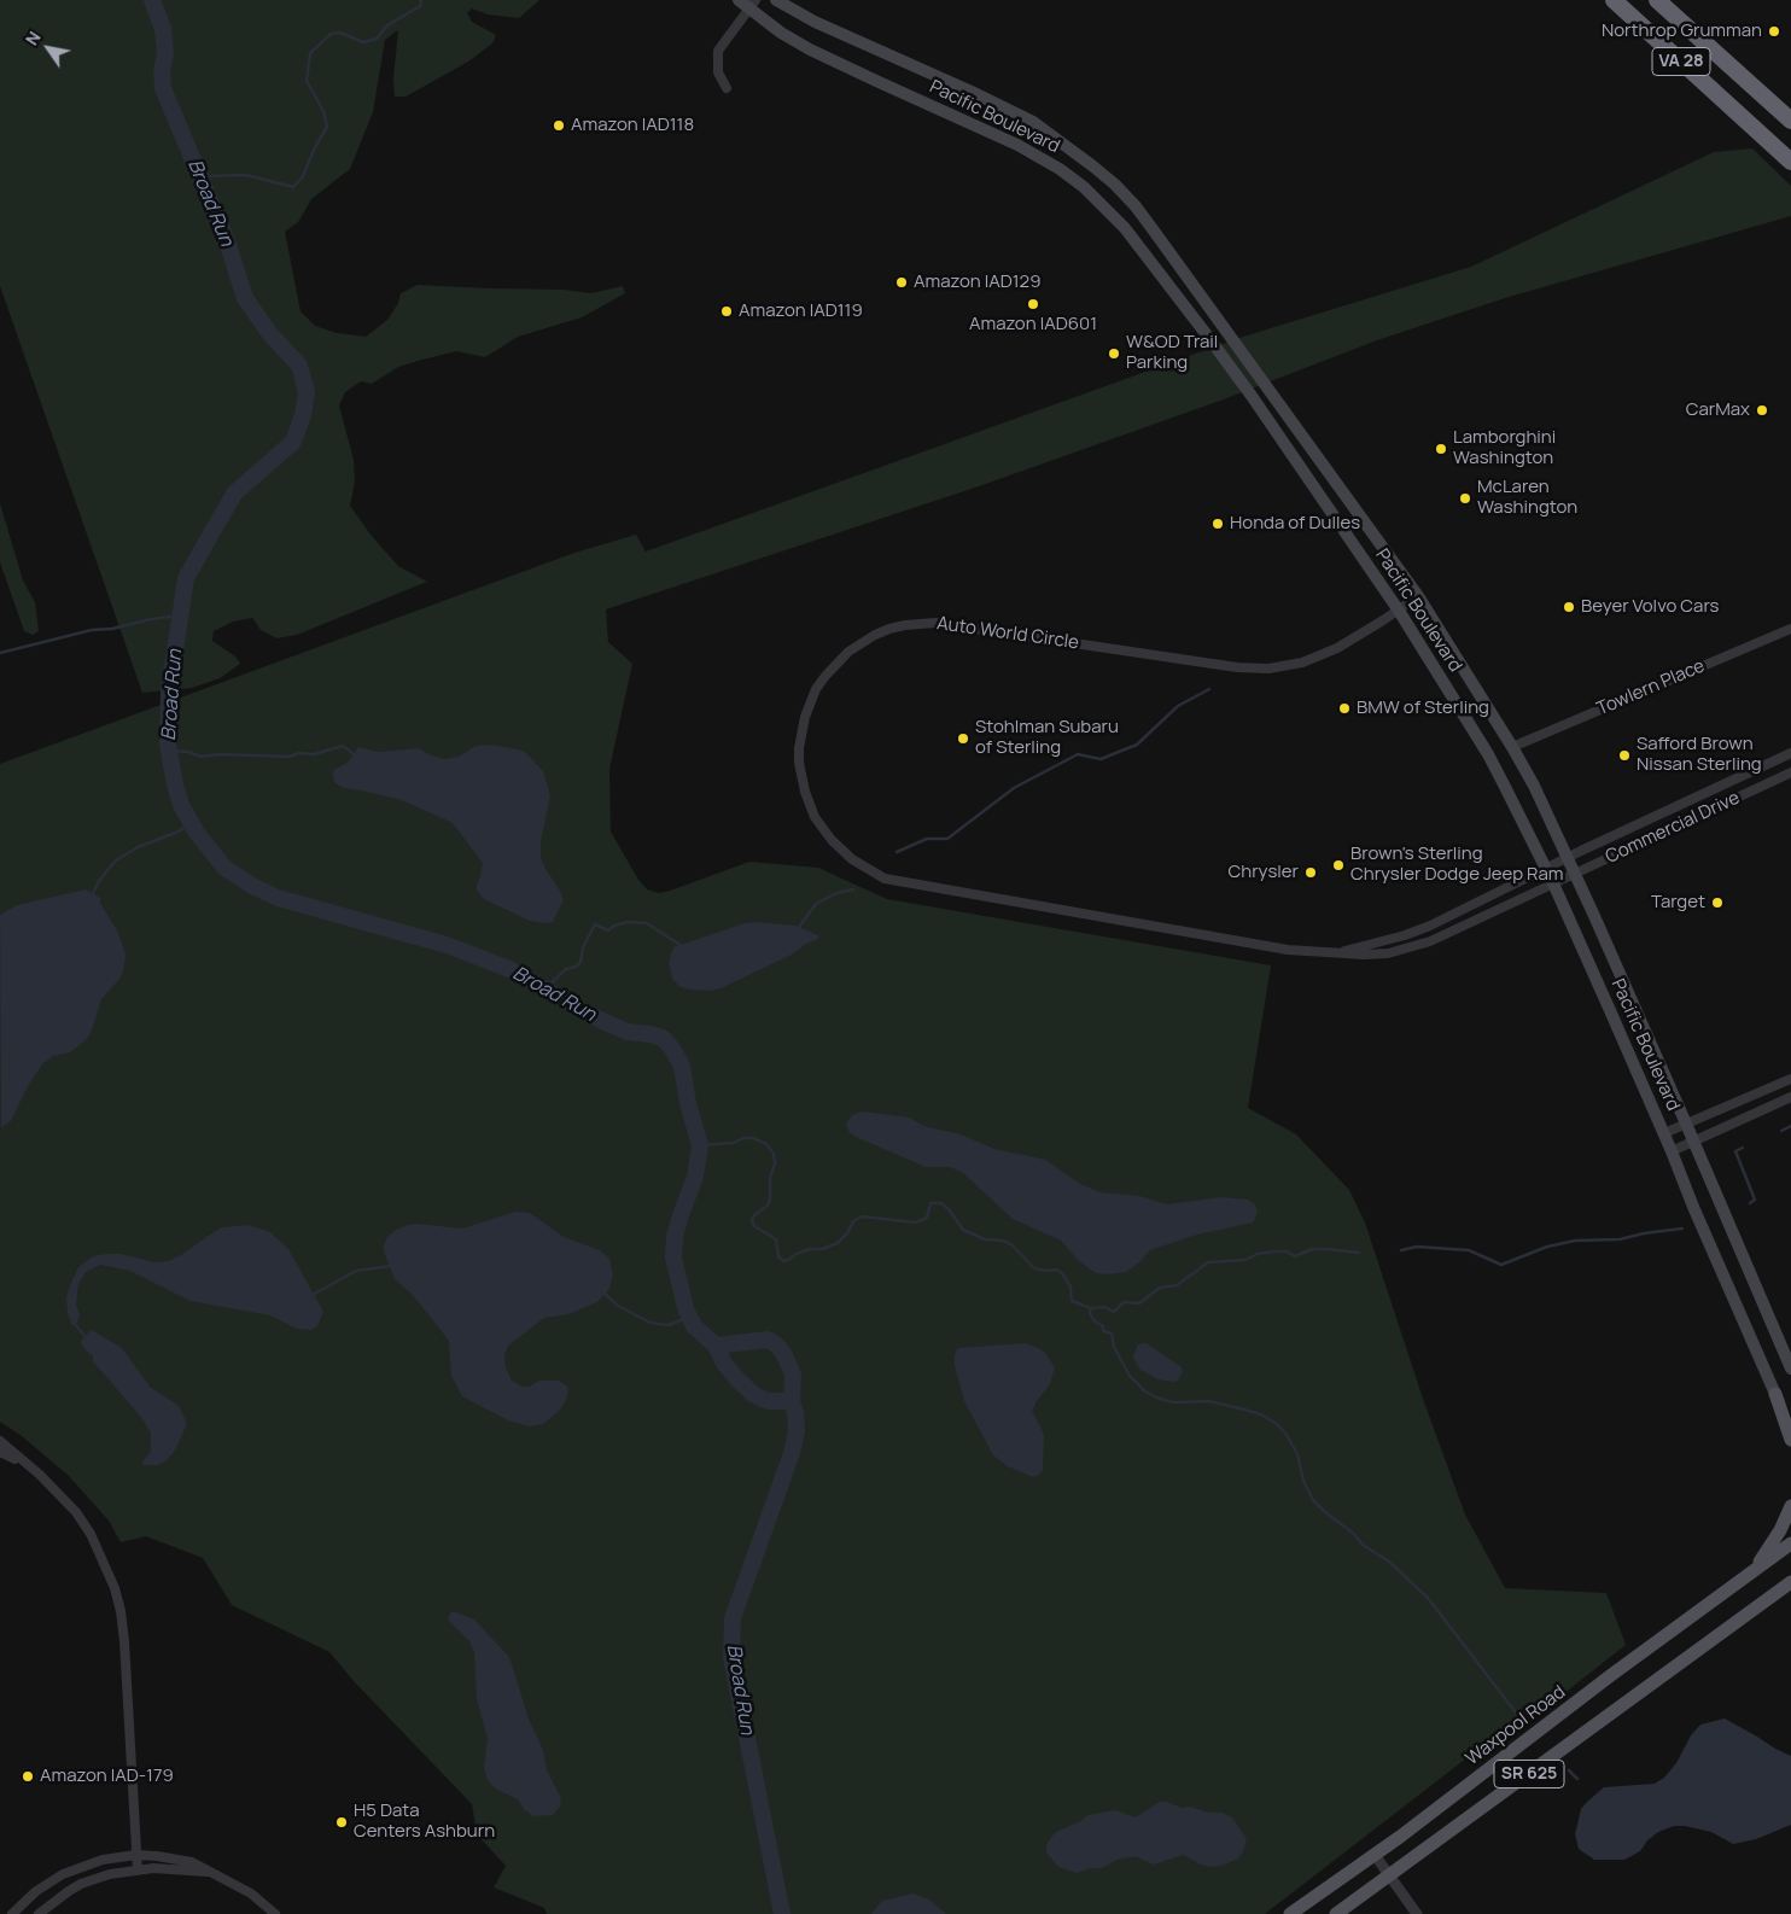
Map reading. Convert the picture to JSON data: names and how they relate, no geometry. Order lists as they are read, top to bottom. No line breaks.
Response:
{"streets":{"highway":["VA 28"],"main road":["Pacific Boulevard","Waxpool Road","SR 625"],"street":["Auto World Circle","Towlern Place","Commercial Drive"]},"crossings":[["Pacific Boulevard","Auto World Circle"],["Pacific Boulevard","Towlern Place"],["Pacific Boulevard","Commercial Drive"],["Auto World Circle","Commercial Drive"]],"water":["Broad Run"],"places":["Northrop Grumman","Amazon IAD118","Amazon IAD129","Amazon IAD601","Amazon IAD119","W&OD Trail Parking","CarMax","Lamborghini Washington","McLaren Washington","Honda of Dulles","Beyer Volvo Cars","BMW of Sterling","Stohlman Subaru of Sterling","Safford Brown Nissan Sterling","Brown's Sterling Chrysler Dodge Jeep Ram","Chrysler","Target","Amazon IAD-179","H5 Data Centers Ashburn"],"north":"top left"}
